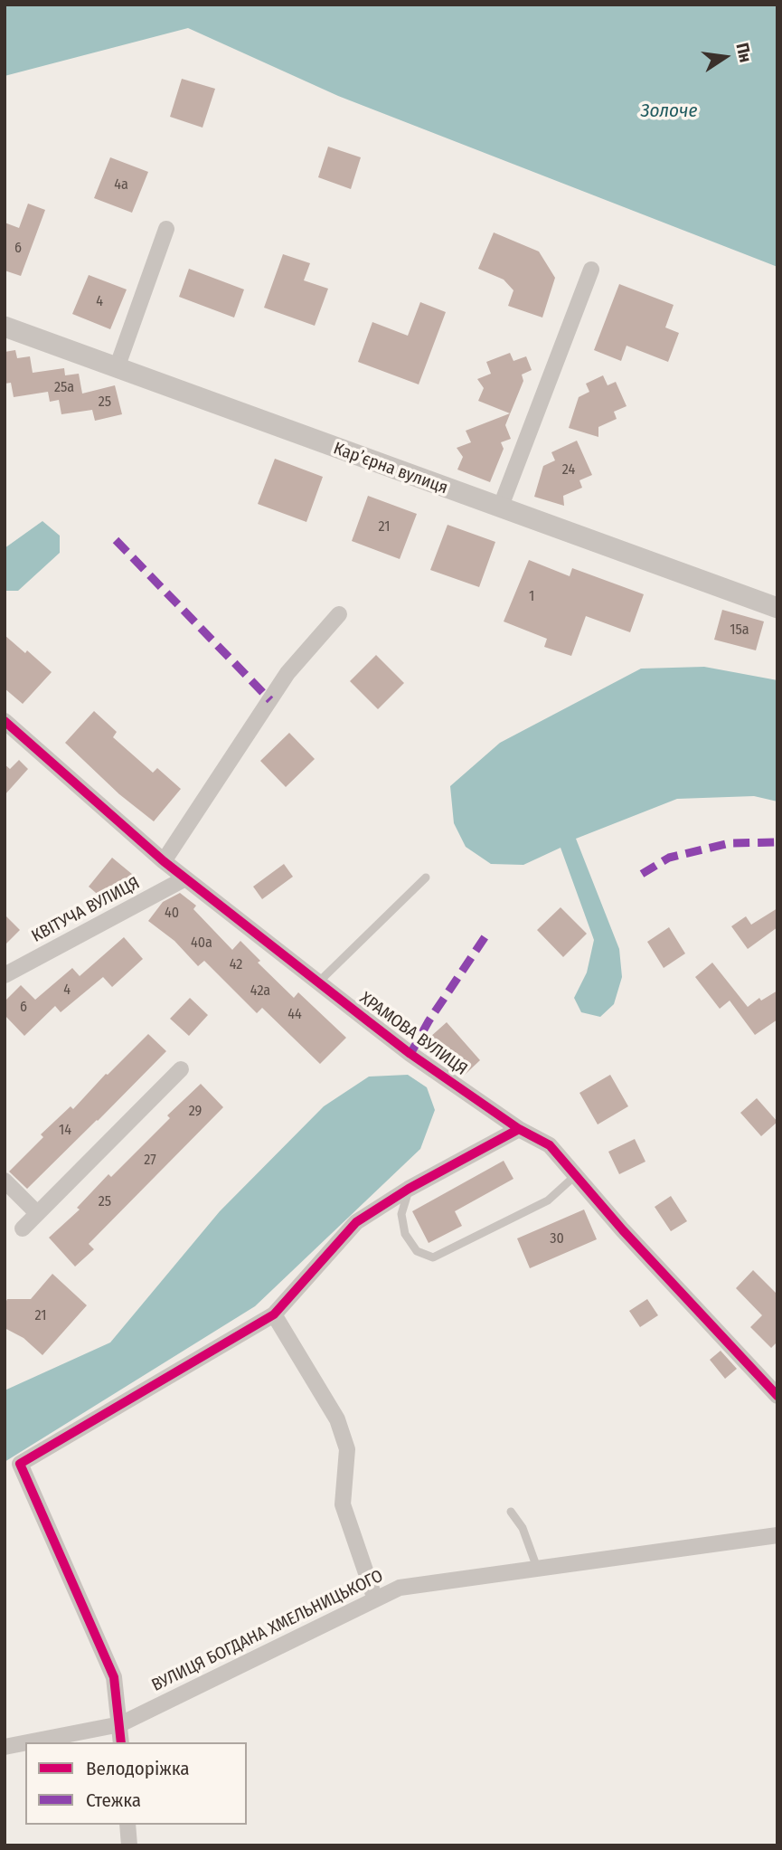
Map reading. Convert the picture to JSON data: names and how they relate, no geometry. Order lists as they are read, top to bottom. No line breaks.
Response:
{"streets":{"street":["Карʼєрна вулиця","КВІТУЧА ВУЛИЦЯ","ХРАМОВА ВУЛИЦЯ","ВУЛИЦЯ БОГДАНА ХМЕЛЬНИЦЬКОГО"]},"crossings":[["КВІТУЧА ВУЛИЦЯ","ХРАМОВА ВУЛИЦЯ"]],"water":["Золоче"],"house_numbers":["4а","6","4","25а","25","24","21","1","15а","40","40а","42","4","42а","6","44","29","14","27","25","30","21"],"legend":["Велодоріжка","Стежка"],"north":"right"}
